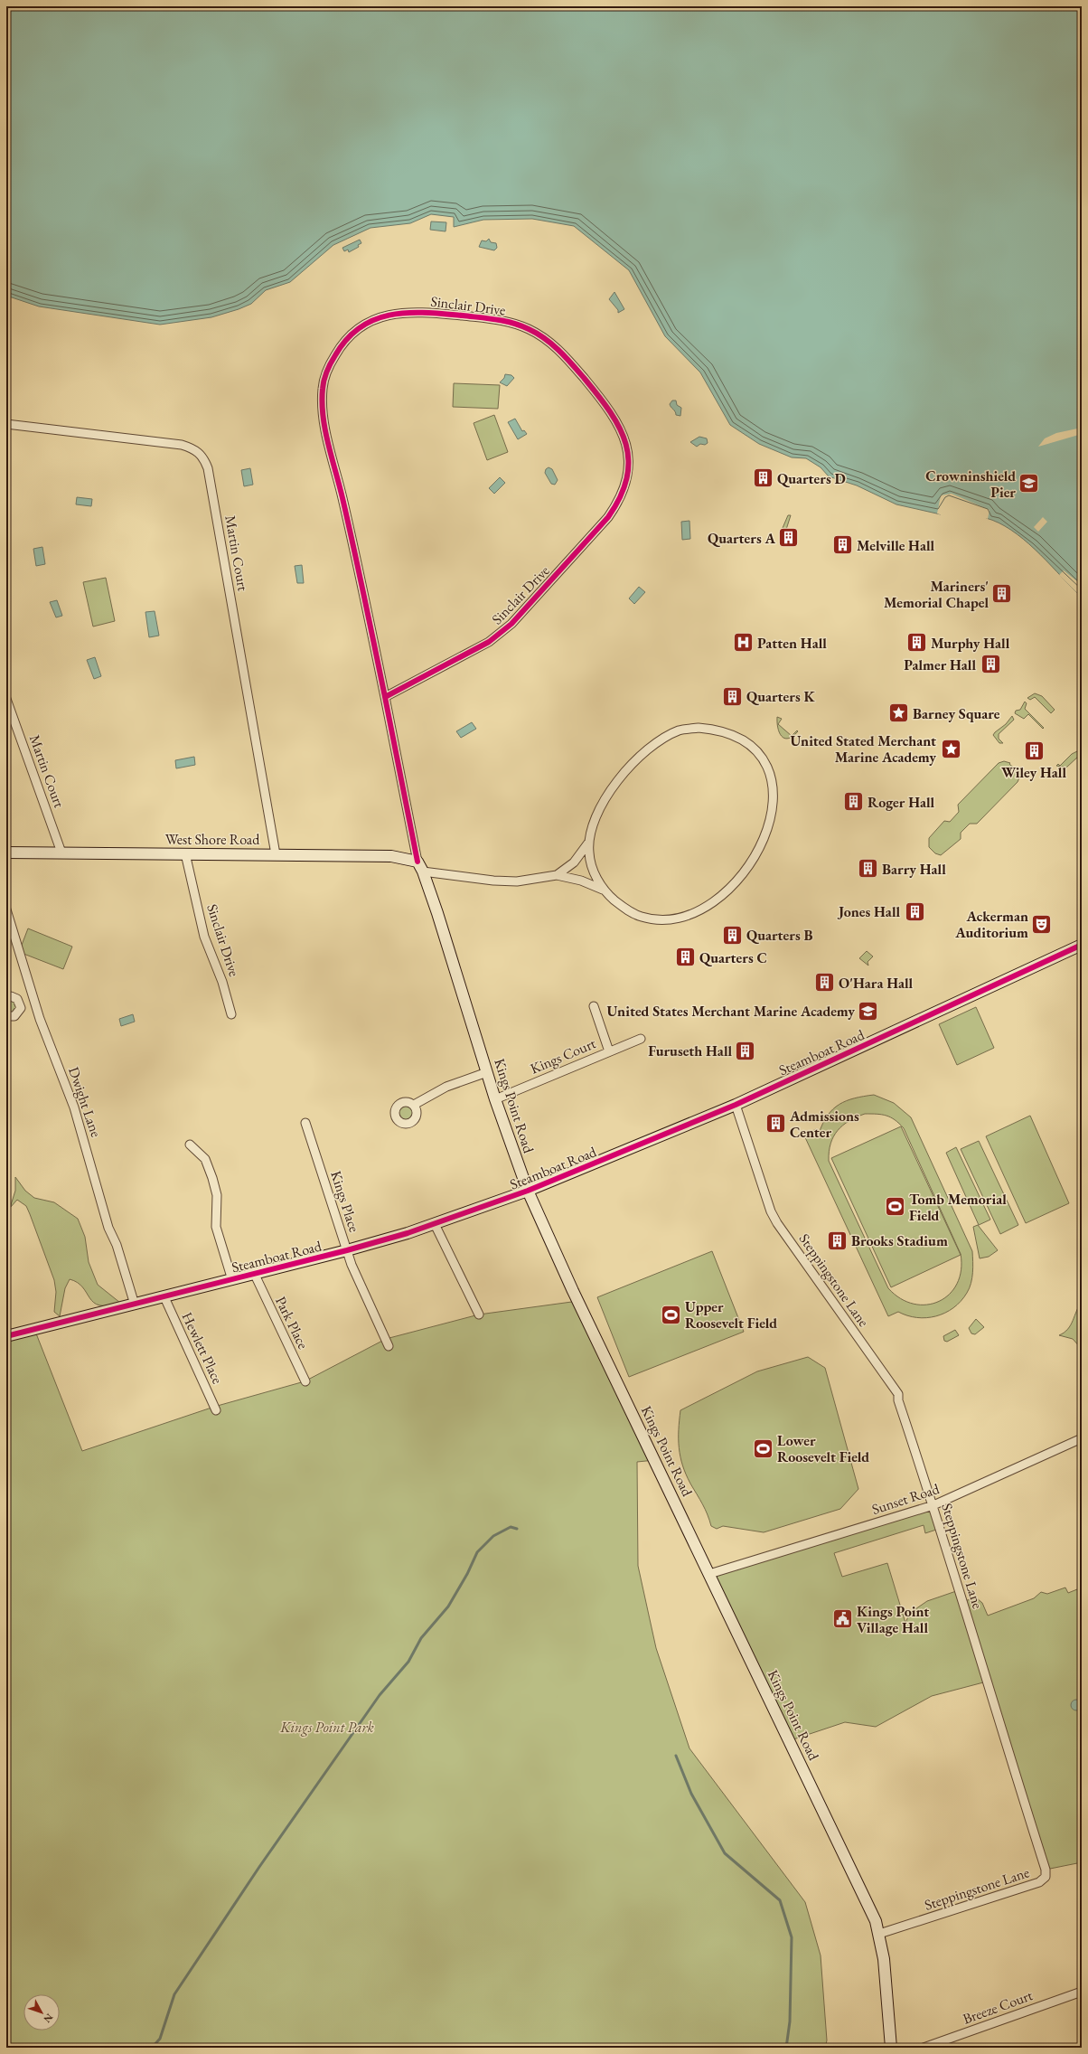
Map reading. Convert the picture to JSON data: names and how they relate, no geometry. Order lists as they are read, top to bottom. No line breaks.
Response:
{"streets":{"main road":["West Shore Road","Steamboat Road","Kings Point Road"],"street":["Sinclair Drive","Martin Court","Kings Court","Dwight Lane","Kings Place","Steppingstone Lane","Park Place","Hewlett Place","Sunset Road","Breeze Court"]},"crossings":[["Sinclair Drive","West Shore Road"],["Sinclair Drive","Kings Point Road"],["Martin Court","West Shore Road"],["West Shore Road","Kings Point Road"],["Steamboat Road","Dwight Lane"],["Steamboat Road","Kings Point Road"],["Steamboat Road","Kings Place"],["Steamboat Road","Steppingstone Lane"],["Steamboat Road","Park Place"],["Steamboat Road","Hewlett Place"],["Kings Court","Kings Point Road"],["Kings Point Road","Steppingstone Lane"],["Kings Point Road","Sunset Road"],["Steppingstone Lane","Sunset Road"]],"parks":["Kings Point Park"],"places":{"building":["Quarters D","Quarters A","Melville Hall","Mariners' Memorial Chapel","Murphy Hall","Palmer Hall","Quarters K","Wiley Hall","Roger Hall","Barry Hall","Jones Hall","Quarters B","Quarters C","O'Hara Hall","Furuseth Hall","Admissions Center","Brooks Stadium"],"school or university":["Crowninshield Pier","United States Merchant Marine Academy"],"hospital":["Patten Hall"],"place":["Barney Square","United Stated Merchant Marine Academy"],"theatre":["Ackerman Auditorium"],"sports":["Tomb Memorial Field","Upper Roosevelt Field","Lower Roosevelt Field"],"public building":["Kings Point Village Hall"]},"north":"bottom right"}
